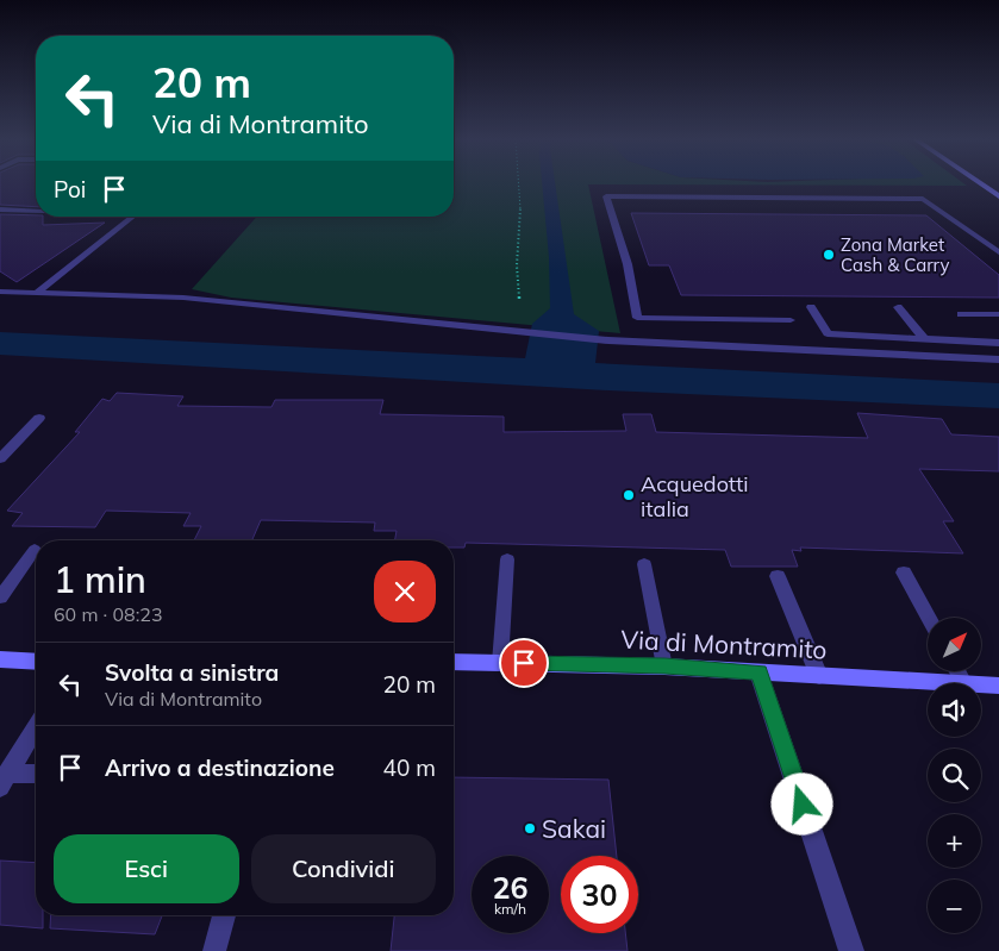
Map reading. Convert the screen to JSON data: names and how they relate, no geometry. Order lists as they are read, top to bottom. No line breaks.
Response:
{"streets":{"main road":["Via di Montramito"]},"places":["Zona Market Cash & Carry","Acquedotti italia","Sakai"],"north":"top right","page":{"turn":["20 m","Via di Montramito"],"then":"Poi","heading":["1 min","60 m · 08:23"],"map_buttons":["+","−"],"list":[{"name":"Svolta a sinistra","note":"Via di Montramito","value":"20 m"},{"name":"Arrivo a destinazione","value":"40 m"}],"buttons":["Esci","Condividi"],"speed":"26 km/h","limit":"30"}}
